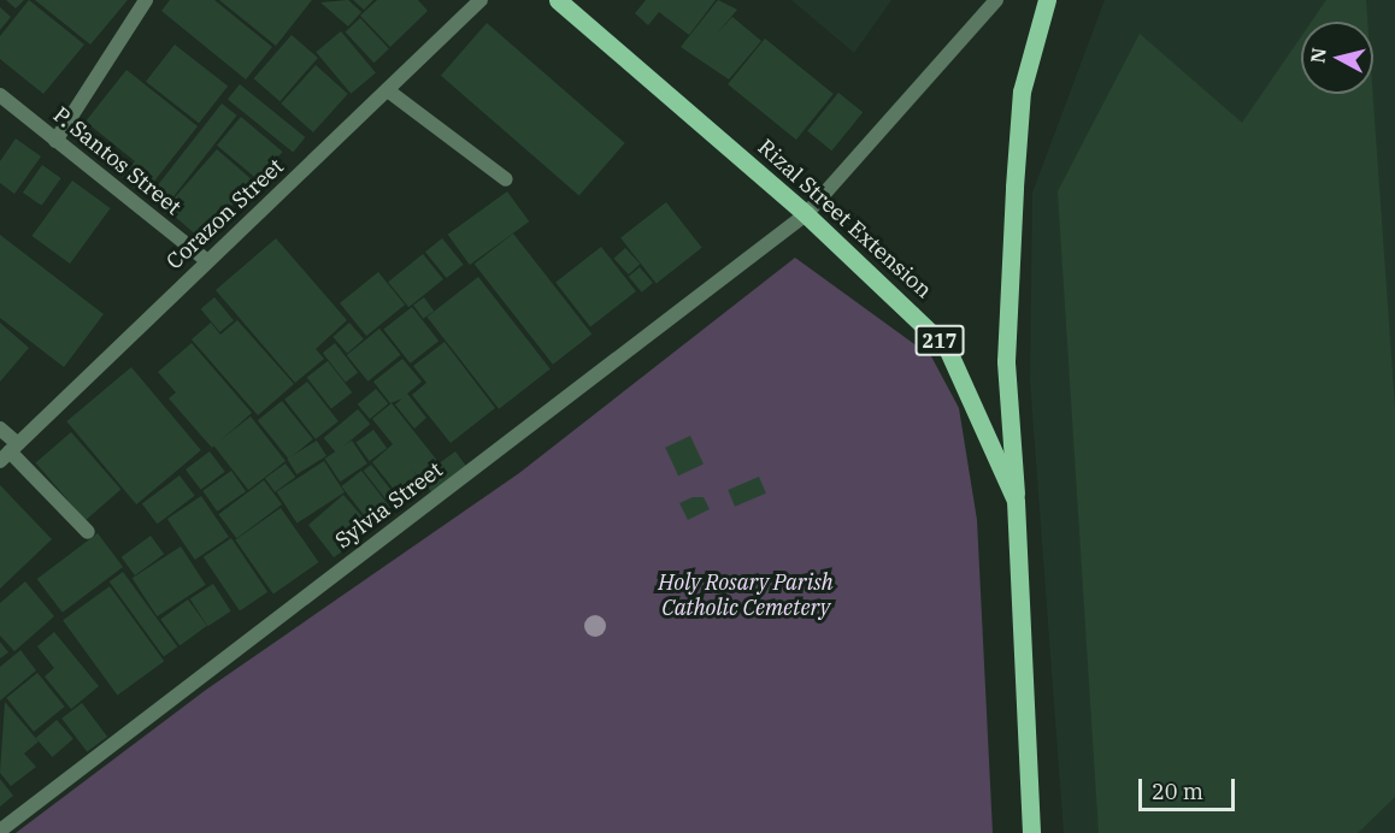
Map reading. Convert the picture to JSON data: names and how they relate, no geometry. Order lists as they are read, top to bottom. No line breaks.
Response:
{"streets":{"main road":["Rizal Street Extension","217"],"street":["P. Santos Street","Corazon Street","Sylvia Street"]},"crossings":[["P. Santos Street","Corazon Street"],["Rizal Street Extension","Sylvia Street"]],"parks":["Holy Rosary Parish Catholic Cemetery"],"scale_bar":"20 m","north":"left"}
